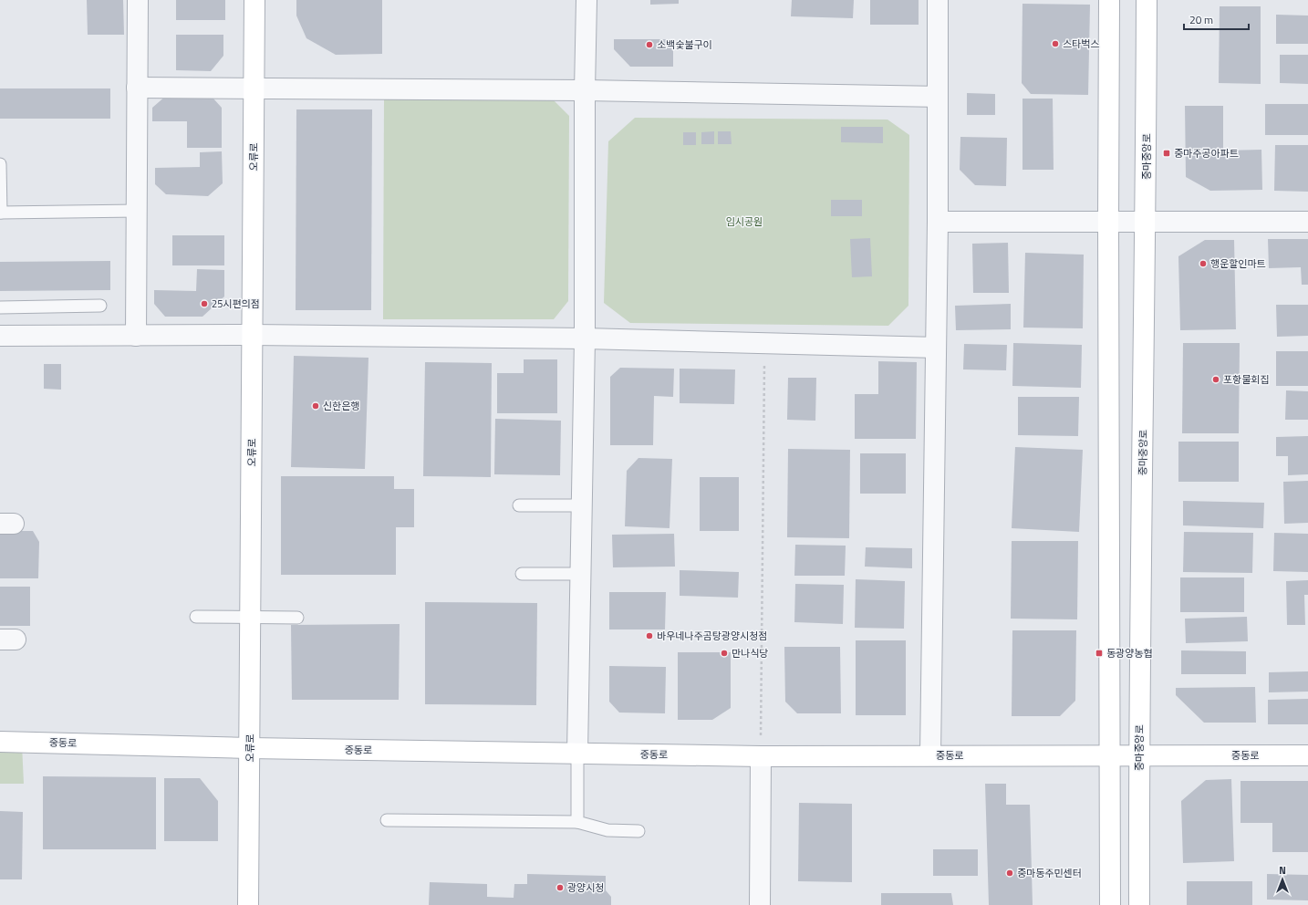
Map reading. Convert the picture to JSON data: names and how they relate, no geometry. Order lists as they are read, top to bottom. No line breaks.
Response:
{"streets":{"street":["오류로","중마중앙로","중동로"]},"crossings":[["오류로","중동로"],["중마중앙로","중동로"]],"parks":["임시공원"],"places":{"other":["스타벅스","소백숯불구이","행운할인마트","25시편의점","포항물회집","신한은행","바우네나주곰탕광양시청점","만나식당","중마동주민센터","광양시청"],"transit":["중마주공아파트","동광양농협"]},"scale_bar":"20 m","north":"top"}
